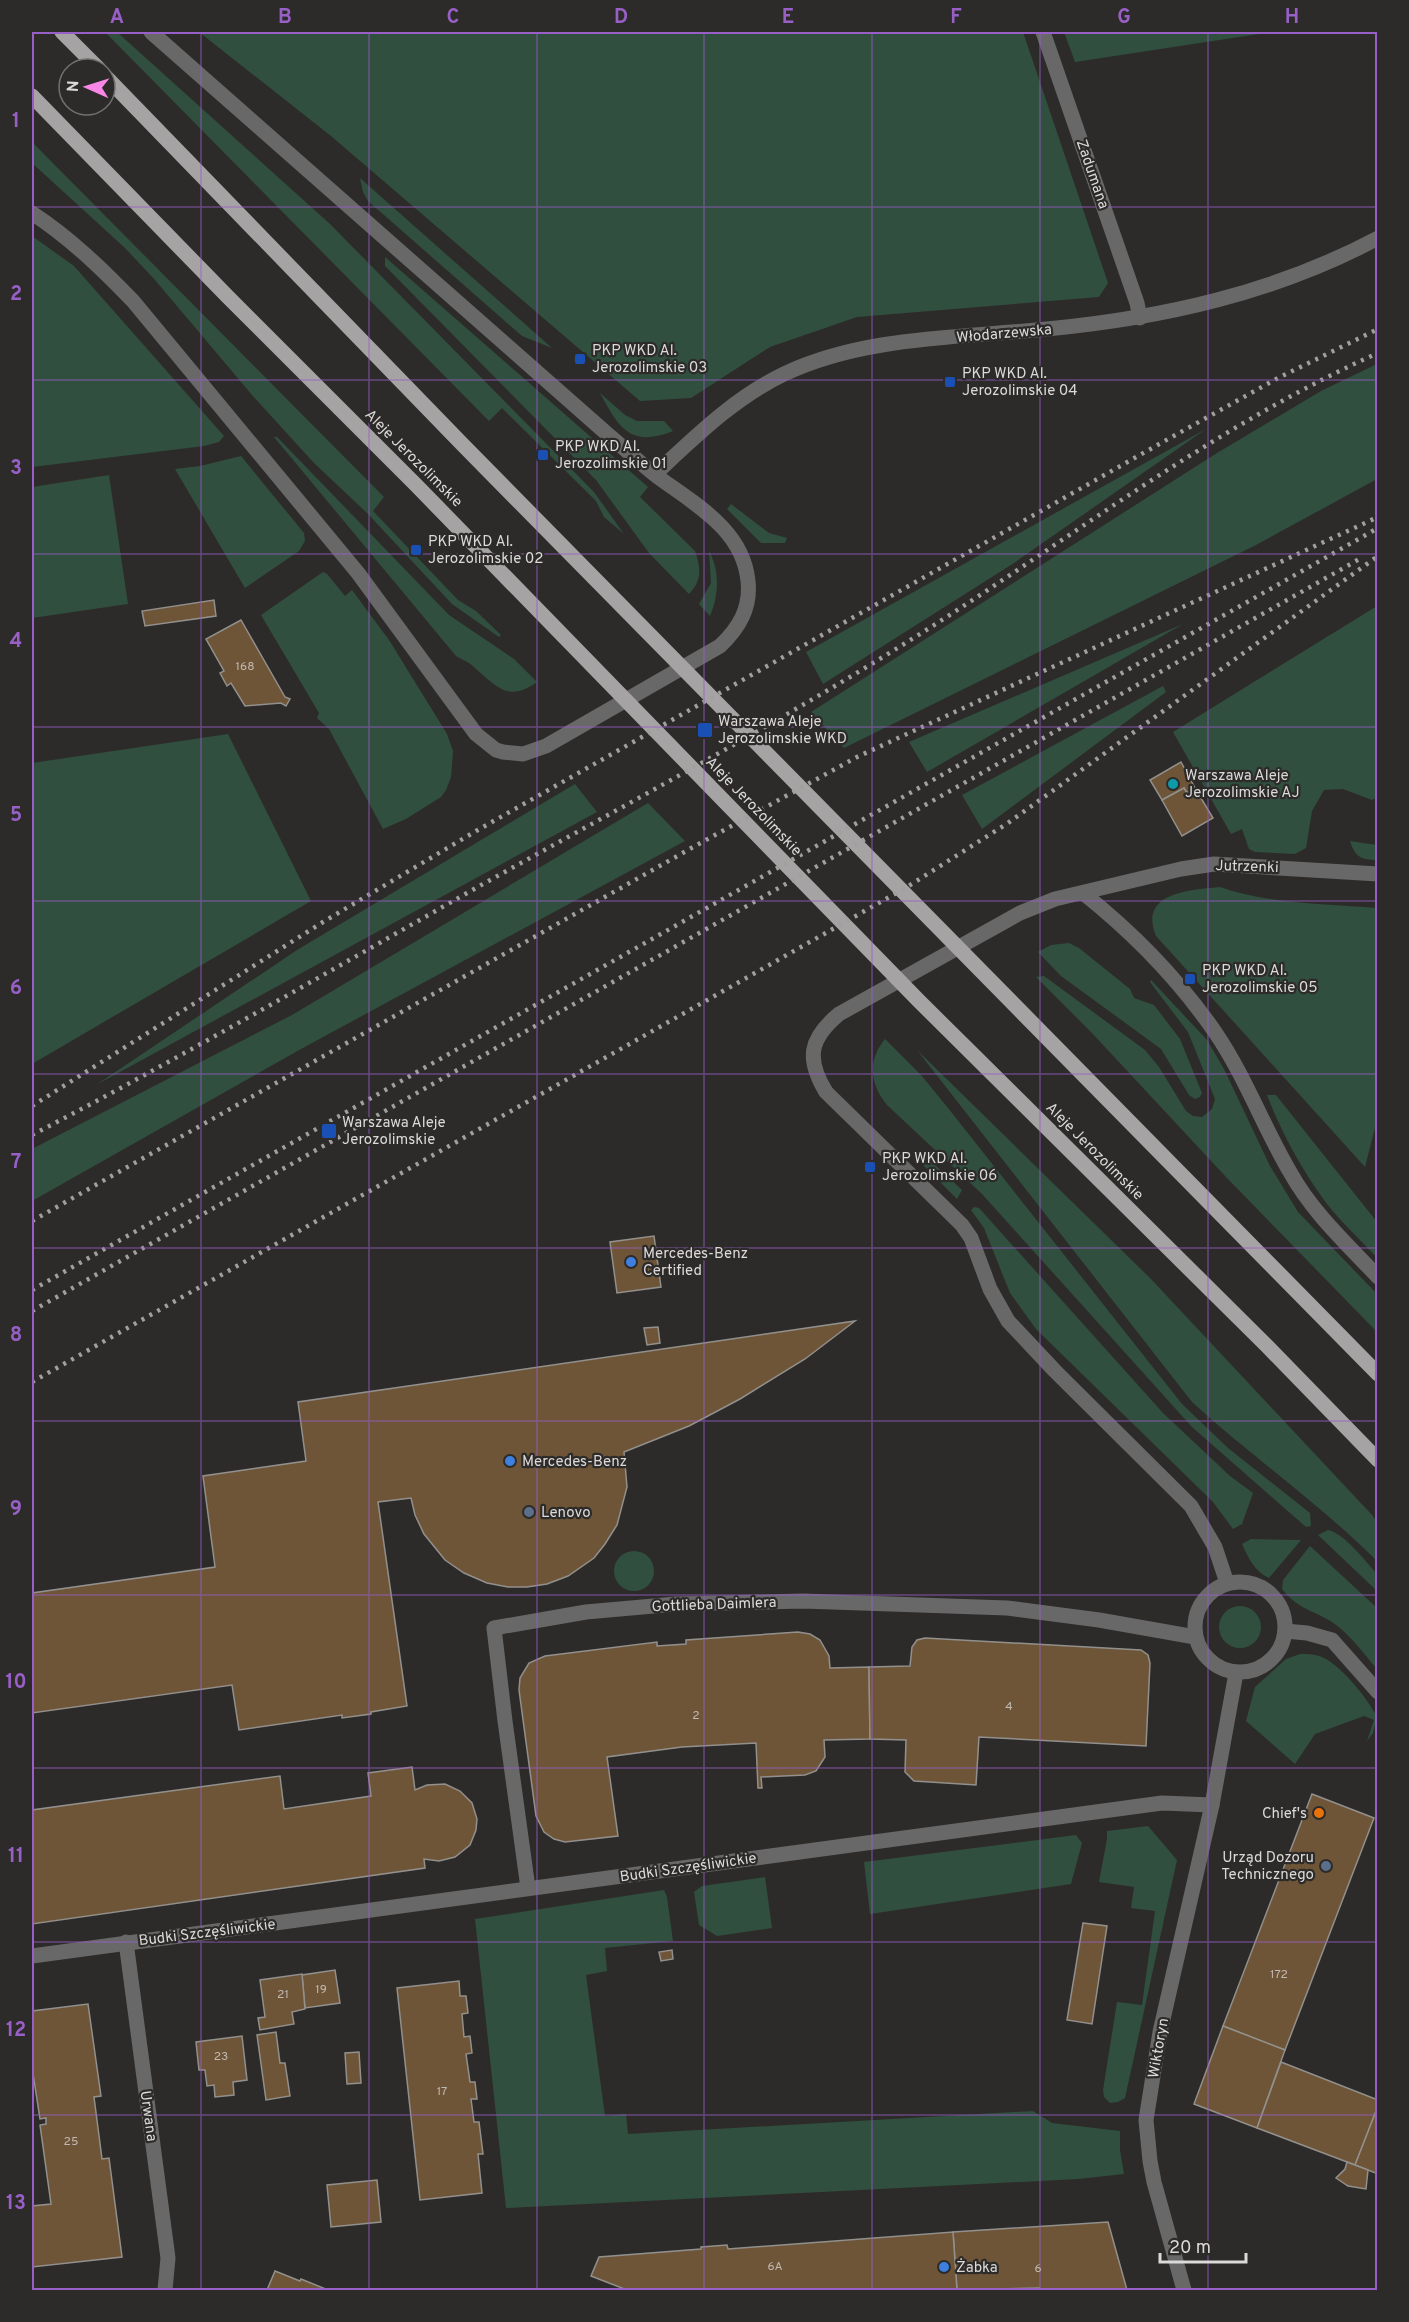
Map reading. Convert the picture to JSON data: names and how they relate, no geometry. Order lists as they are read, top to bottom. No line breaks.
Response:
{"streets":{"main road":["Aleje Jerozolimskie"],"street":["Zadumana","Włodarzewska","Jutrzenki","Gottlieba Daimlera","Budki Szczęśliwickie","Wiktoryn","Urwana"]},"crossings":[["Zadumana","Włodarzewska"],["Jutrzenki","Gottlieba Daimlera"],["Gottlieba Daimlera","Budki Szczęśliwickie"],["Budki Szczęśliwickie","Wiktoryn"],["Budki Szczęśliwickie","Urwana"]],"places":{"transit":["PKP WKD Al. Jerozolimskie 03","PKP WKD Al. Jerozolimskie 04","PKP WKD Al. Jerozolimskie 01","PKP WKD Al. Jerozolimskie 02","Warszawa Aleje Jerozolimskie WKD","PKP WKD Al. Jerozolimskie 05","Warszawa Aleje Jerozolimskie","PKP WKD Al. Jerozolimskie 06"],"other":["Warszawa Aleje Jerozolimskie AJ","Mercedes-Benz Certified","Mercedes-Benz","Lenovo","Chief's","Urząd Dozoru Technicznego","Żabka"]},"house_numbers":["168","4","2","172","19","21","23","17","25","6A","6"],"scale_bar":"20 m","north":"left","grid":{"columns":["A","B","C","D","E","F","G","H"],"rows":["1","2","3","4","5","6","7","8","9","10","11","12","13"]}}
